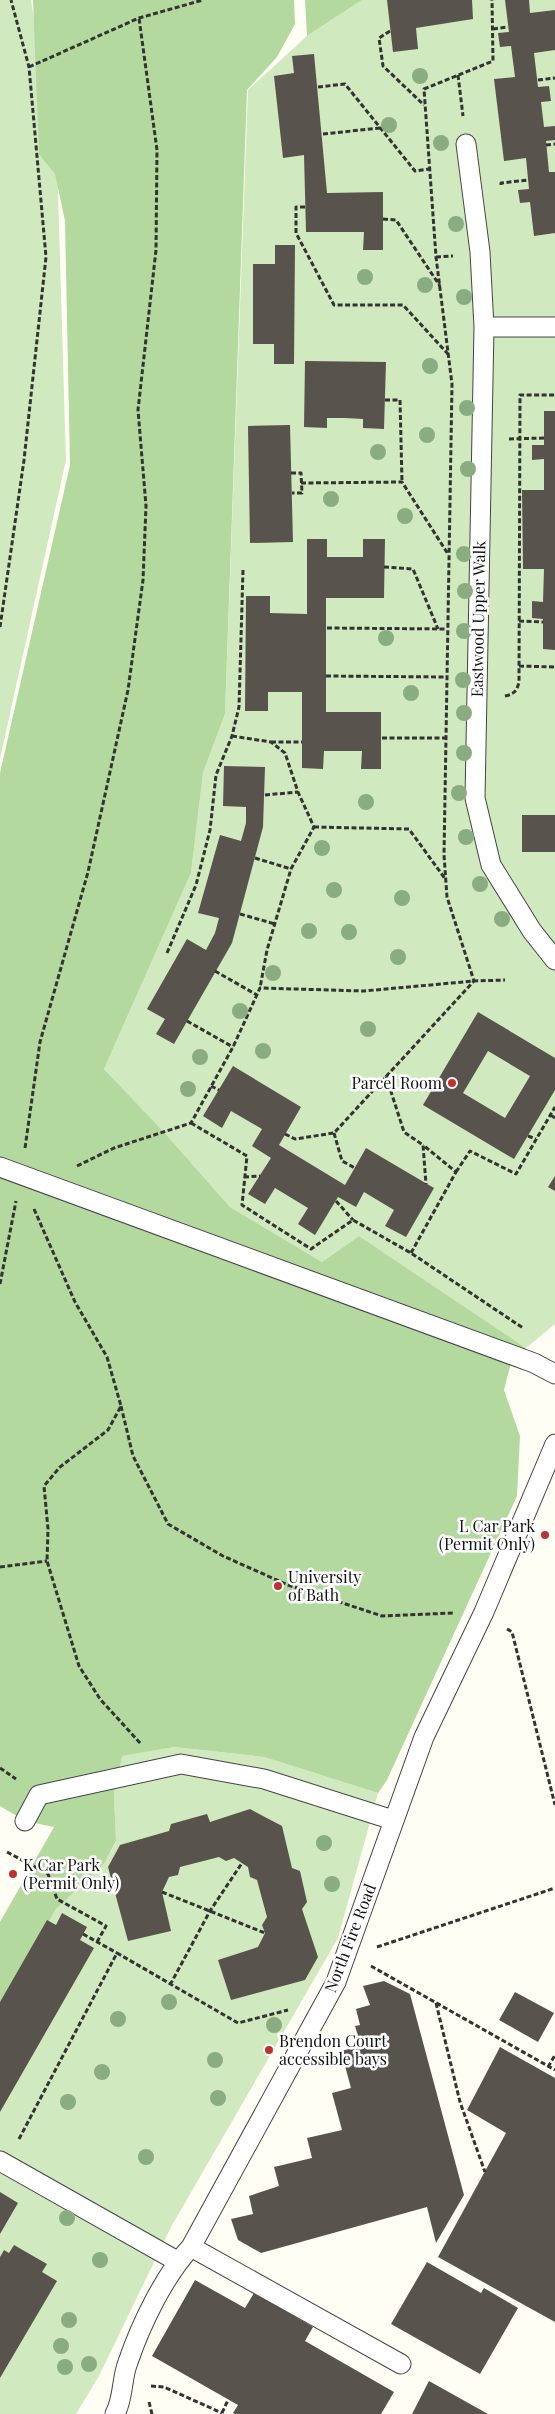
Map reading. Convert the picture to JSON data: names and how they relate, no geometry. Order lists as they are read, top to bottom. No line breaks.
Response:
{"streets":{"lane":["Eastwood Upper Walk","North Fire Road"]},"places":["Parcel Room","L Car Park (Permit Only)","University of Bath","K Car Park (Permit Only)","Brendon Court accessible bays"]}
